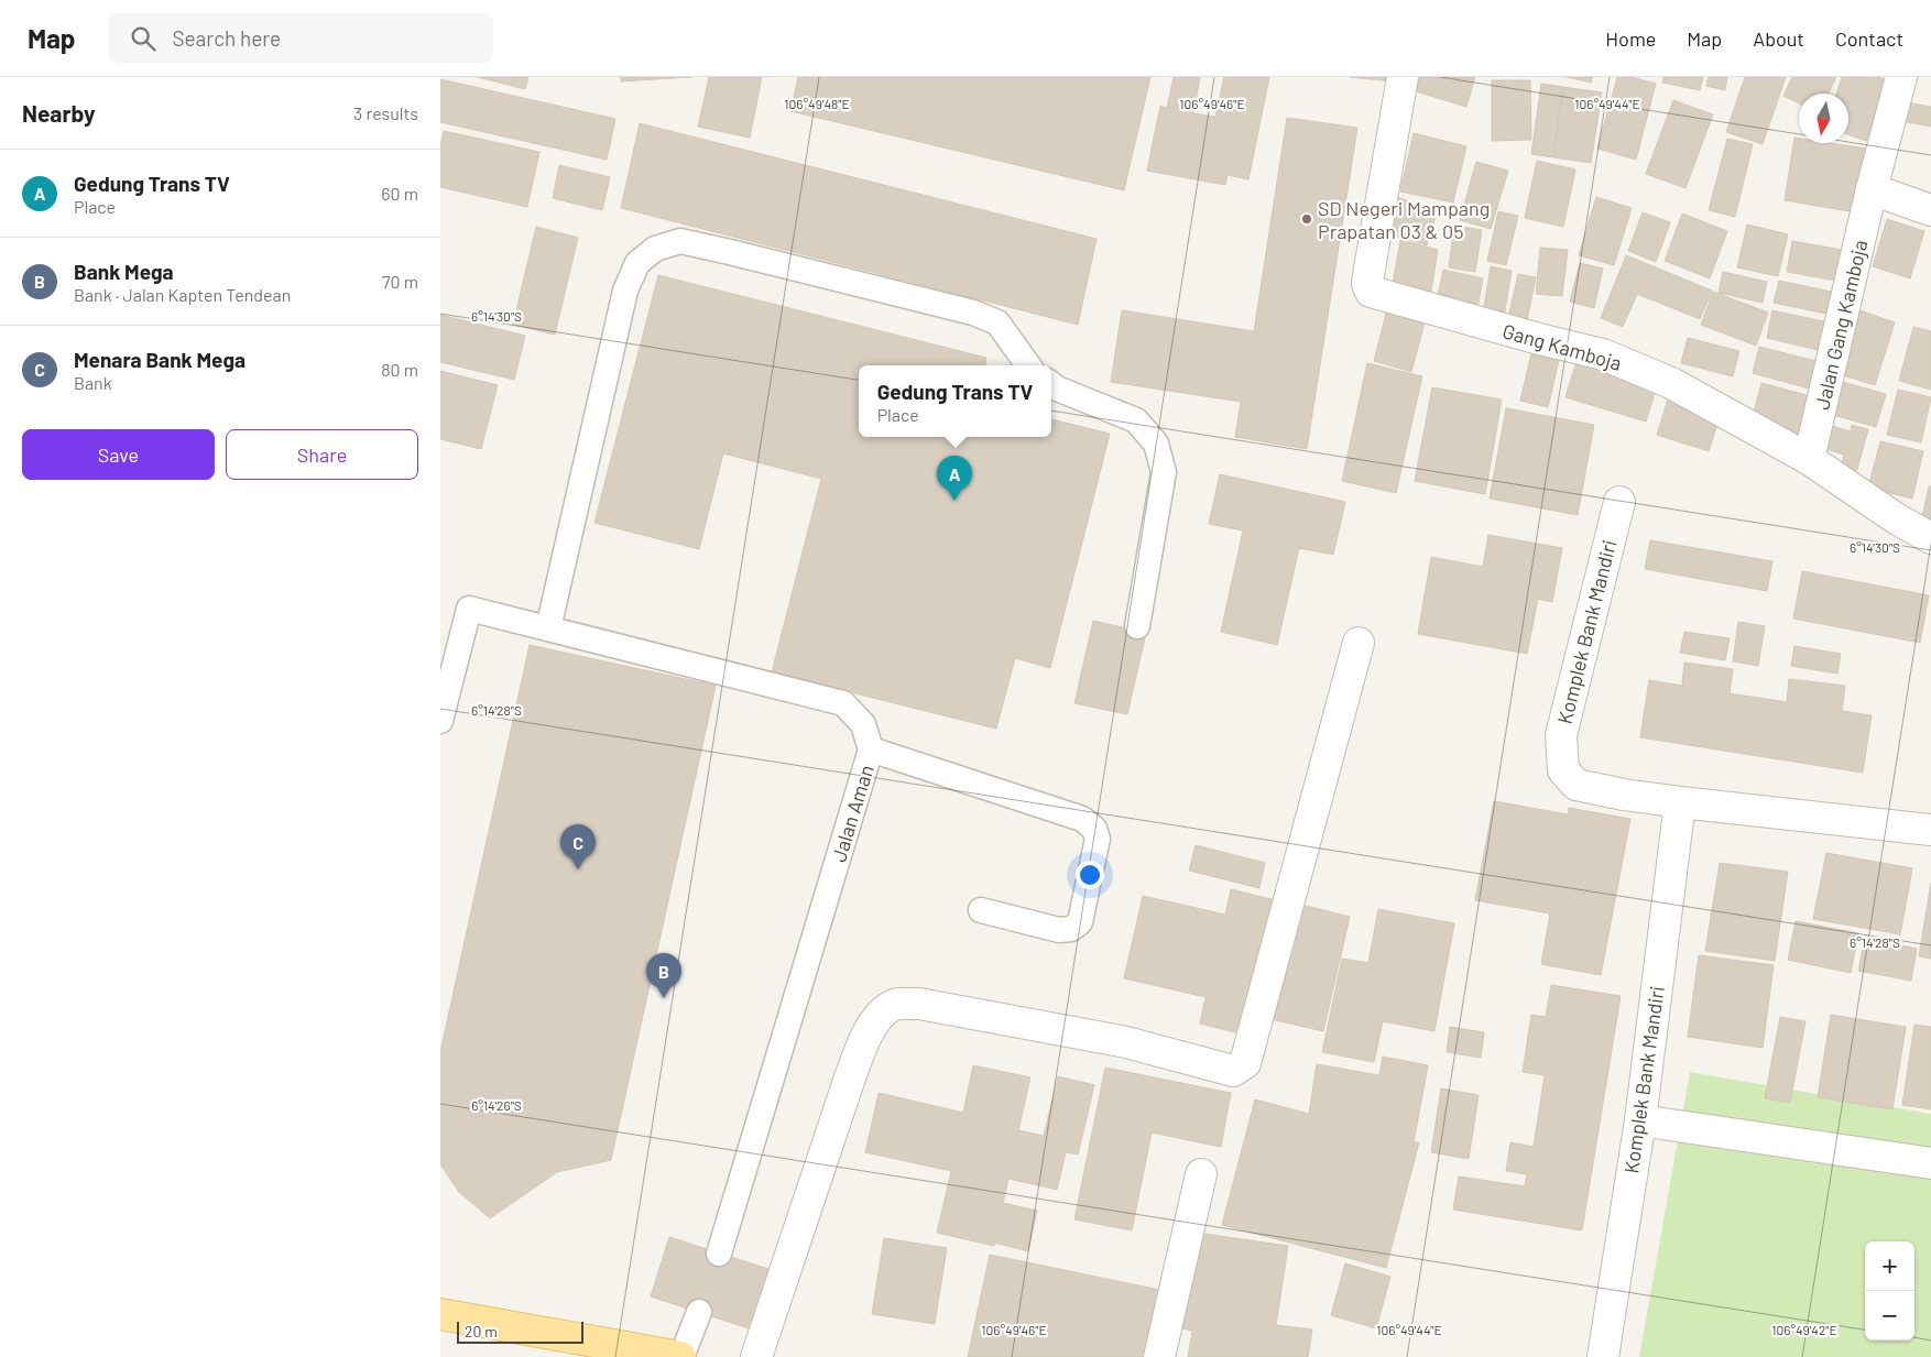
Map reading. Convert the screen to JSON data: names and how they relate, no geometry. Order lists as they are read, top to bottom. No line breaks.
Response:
{"streets":{"street":["Jalan Gang Kamboja","Gang Kamboja","Komplek Bank Mandiri"],"lane":["Jalan Aman"]},"crossings":[["Jalan Gang Kamboja","Gang Kamboja"]],"places":["SD Negeri Mampang Prapatan 03 & 05"],"scale_bar":"20 m","north":"bottom","page":{"header":"Map","search":"Search here","nav":["Home","Map","About","Contact"],"heading":["Nearby","3 results"],"list":[{"mark":"A","name":"Gedung Trans TV","note":"Place","value":"60 m"},{"mark":"B","name":"Bank Mega","note":"Bank · Jalan Kapten Tendean","value":"70 m"},{"mark":"C","name":"Menara Bank Mega","note":"Bank","value":"80 m"}],"popup":["Gedung Trans TV","Place"],"buttons":["Save","Share"],"pins":["A","C","B"],"map_buttons":["+","−"],"scale":"20 m"},"coordinates":["106°49'48\"E","106°49'46\"E","106°49'44\"E","6°14'30\"S","6°14'28\"S","6°14'26\"S","106°49'42\"E"]}
